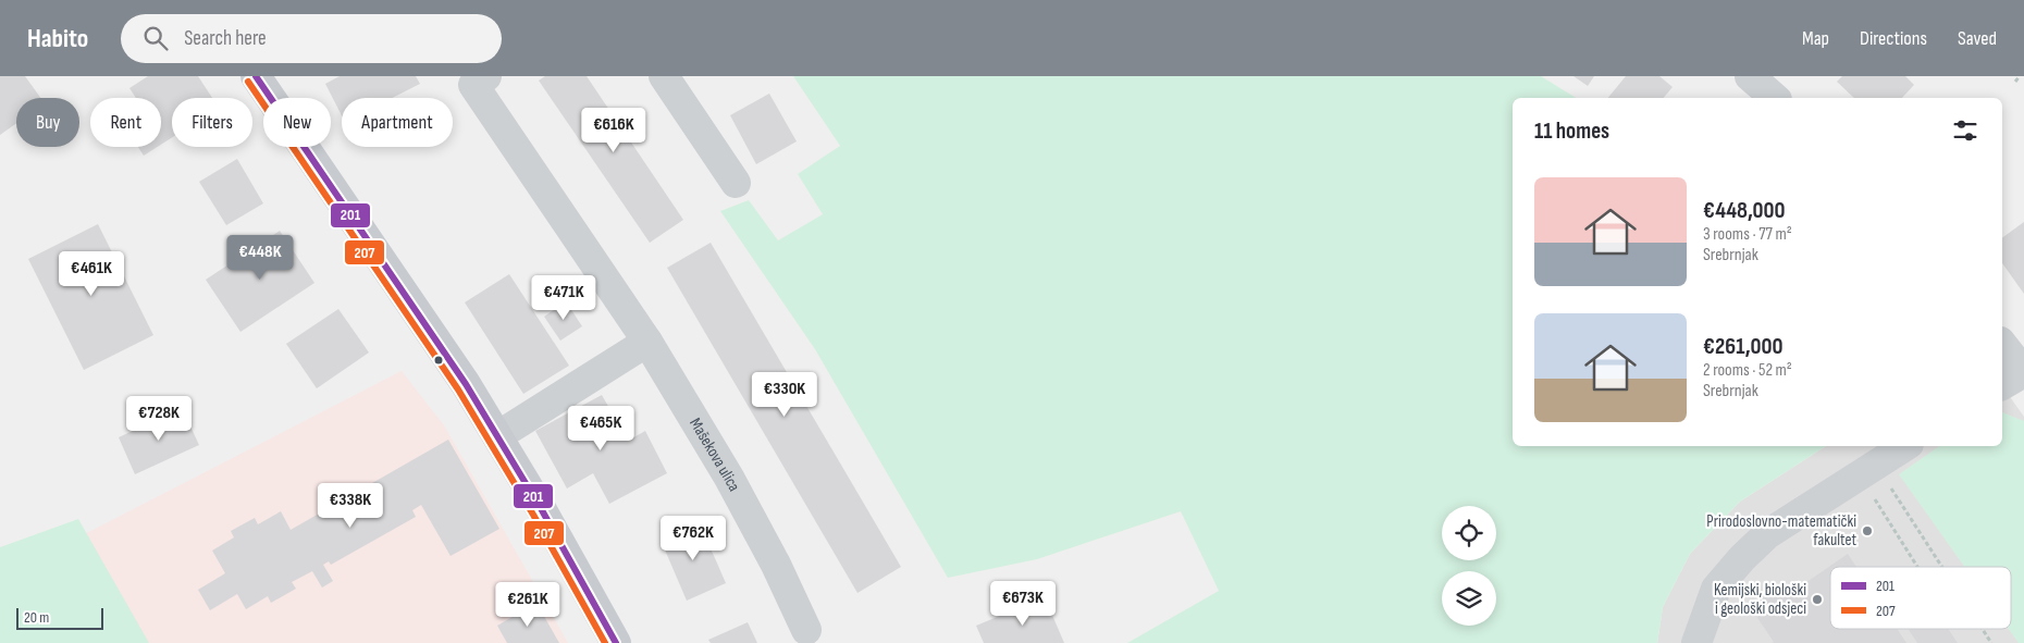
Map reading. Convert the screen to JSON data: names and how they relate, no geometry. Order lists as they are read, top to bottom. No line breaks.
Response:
{"streets":{"street":["Mašekova ulica"]},"places":["Prirodoslovno-matematički fakultet","Kemijski, biološki i geološki odsjeci"],"lines":["transit line 201","transit line 207"],"legend":["201","207"],"scale_bar":"20 m","page":{"header":"Habito","search":"Search here","nav":["Map","Directions","Saved"],"chip":["Buy","Rent","Filters","New","Apartment"],"heading":"11 homes","price":["€616K","€448K","€461K","€471K","€330K","€728K","€465K","€338K","€762K","€673K","€261K"],"list":[{"name":"€448,000","note":"3 rooms · 77 m² · Srebrnjak"},{"name":"€261,000","note":"2 rooms · 52 m² · Srebrnjak"}],"scale":"20 m"}}
